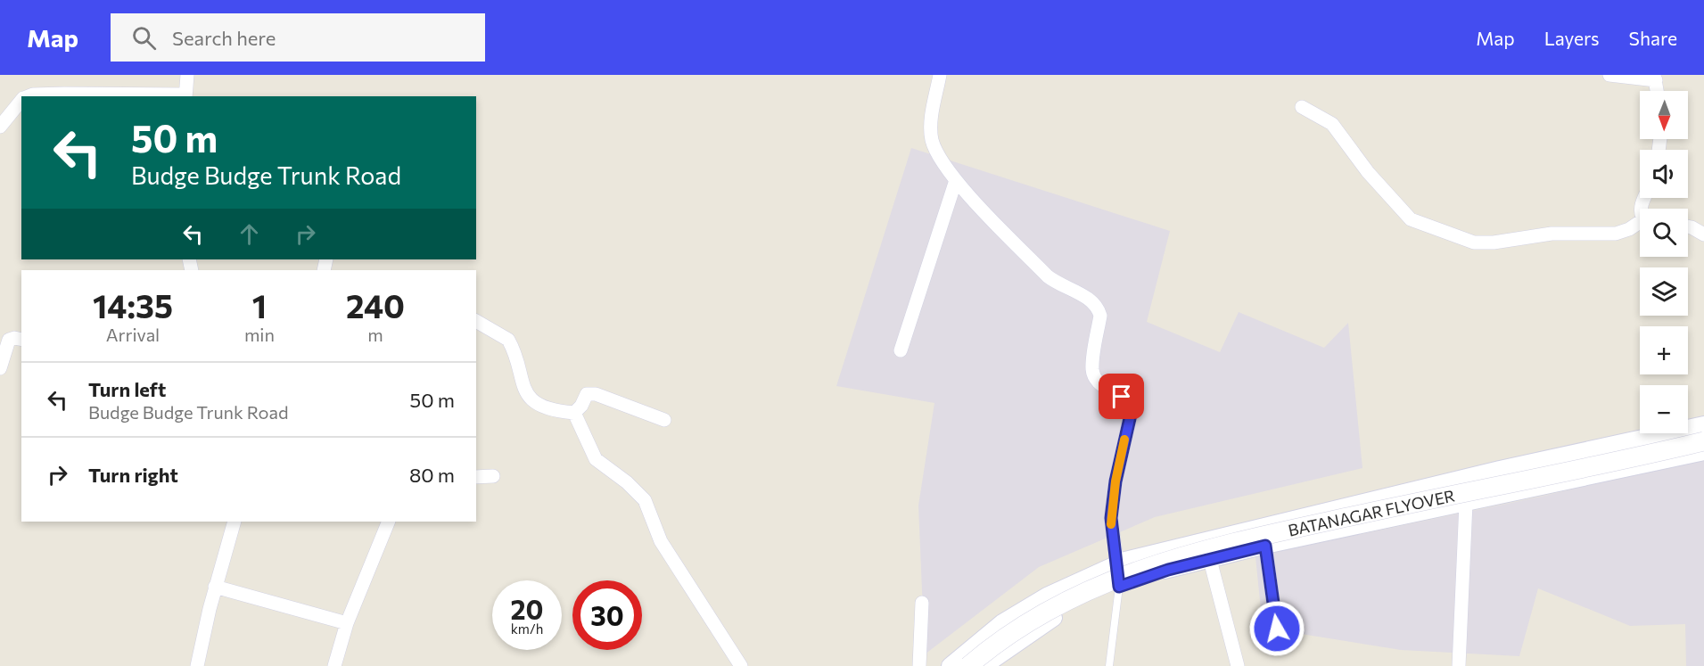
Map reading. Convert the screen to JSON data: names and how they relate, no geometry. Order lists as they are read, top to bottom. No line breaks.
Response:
{"streets":{"main road":["BATANAGAR FLYOVER"]},"north":"bottom","page":{"header":"Map","search":"Search here","nav":["Map","Layers","Share"],"map_buttons":["+","−"],"turn":["50 m","Budge Budge Trunk Road"],"eta":["14:35","Arrival","1","min","240","m"],"list":[{"name":"Turn left","note":"Budge Budge Trunk Road","value":"50 m"},{"name":"Turn right","value":"80 m"}],"speed":"20 km/h","limit":"30"}}
